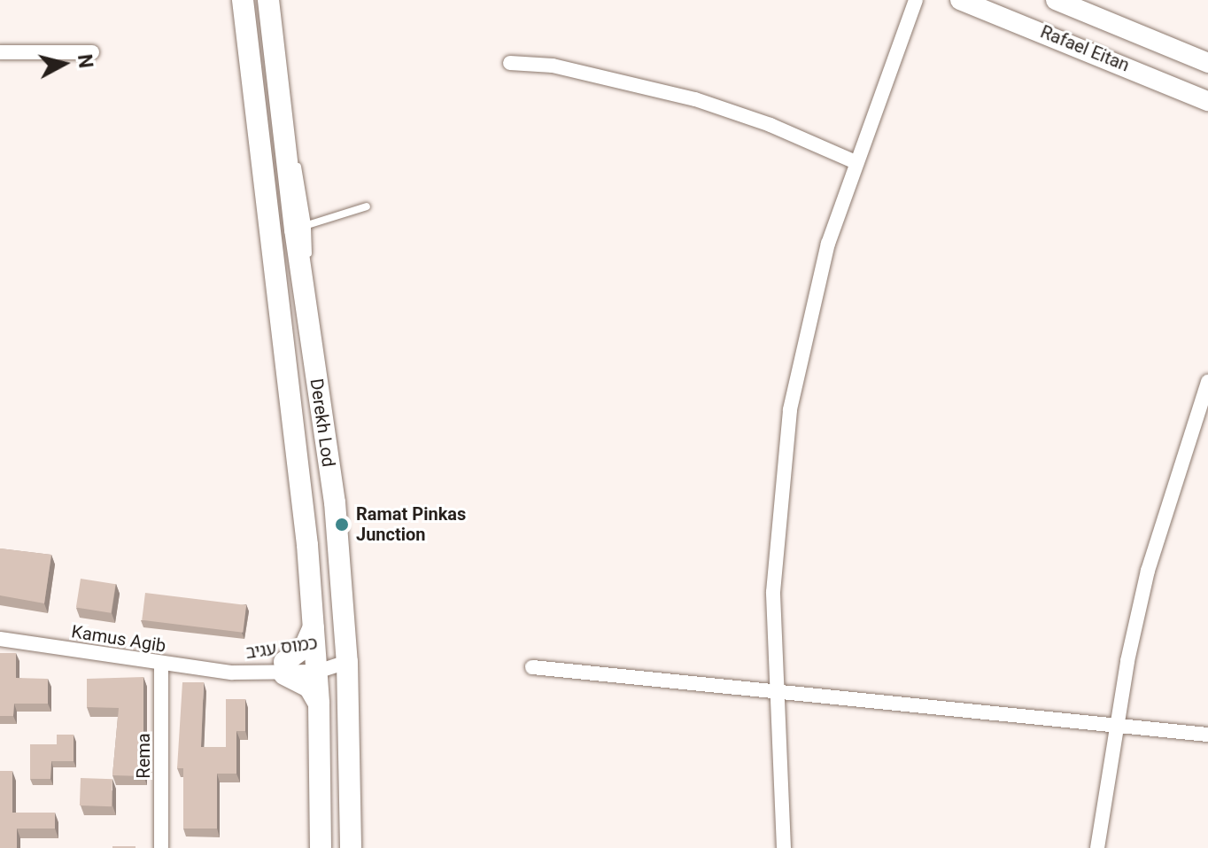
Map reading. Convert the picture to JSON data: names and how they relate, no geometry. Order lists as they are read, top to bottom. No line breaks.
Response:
{"streets":{"main road":["Rafael Eitan","Derekh Lod"],"street":["Kamus Agib","כמוס עגיב","Rema"]},"crossings":[["Derekh Lod","כמוס עגיב"],["Kamus Agib","כמוס עגיב"],["Kamus Agib","Rema"]],"places":["Ramat Pinkas Junction"],"north":"right"}
